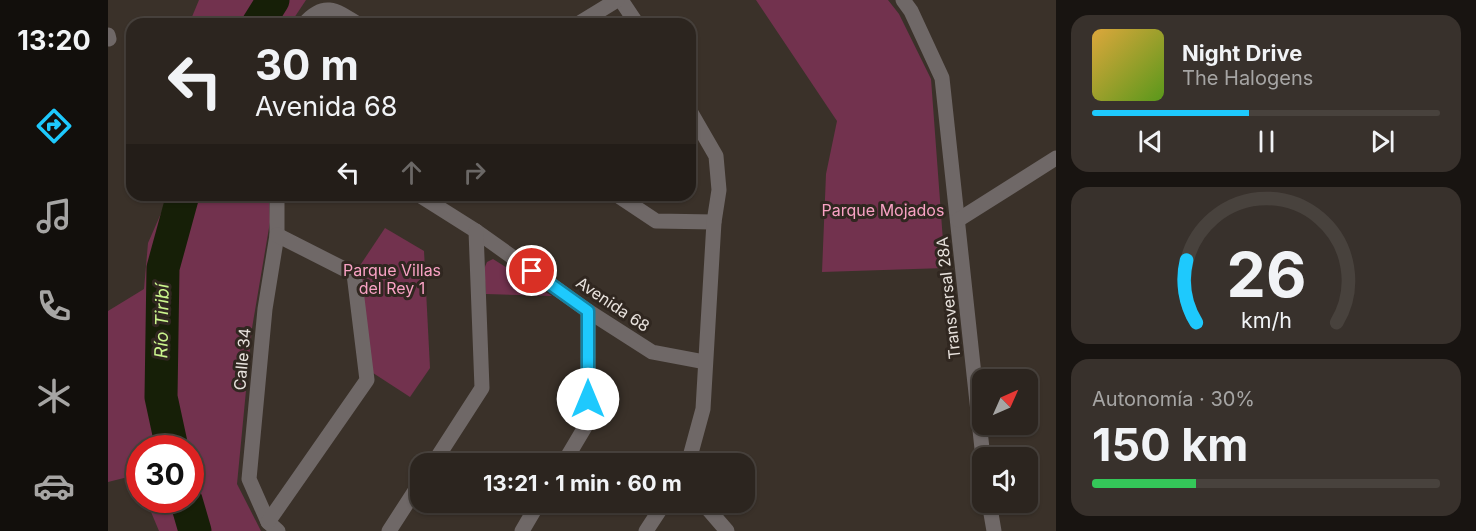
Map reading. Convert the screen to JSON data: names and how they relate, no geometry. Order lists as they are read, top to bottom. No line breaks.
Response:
{"streets":{"street":["Transversal 28A","Avenida 68","Calle 34"]},"water":["Río Tiribí"],"parks":["Parque Mojados","Parque Villas del Rey 1"],"north":"top right","page":{"tabs":"13:20","turn":["30 m","Avenida 68"],"song":["Night Drive","The Halogens"],"tile":["Autonomía · 30%","150 km"],"limit":"30","trip":"13:21 · 1 min · 60 m","gauge":["26","km/h"]}}
